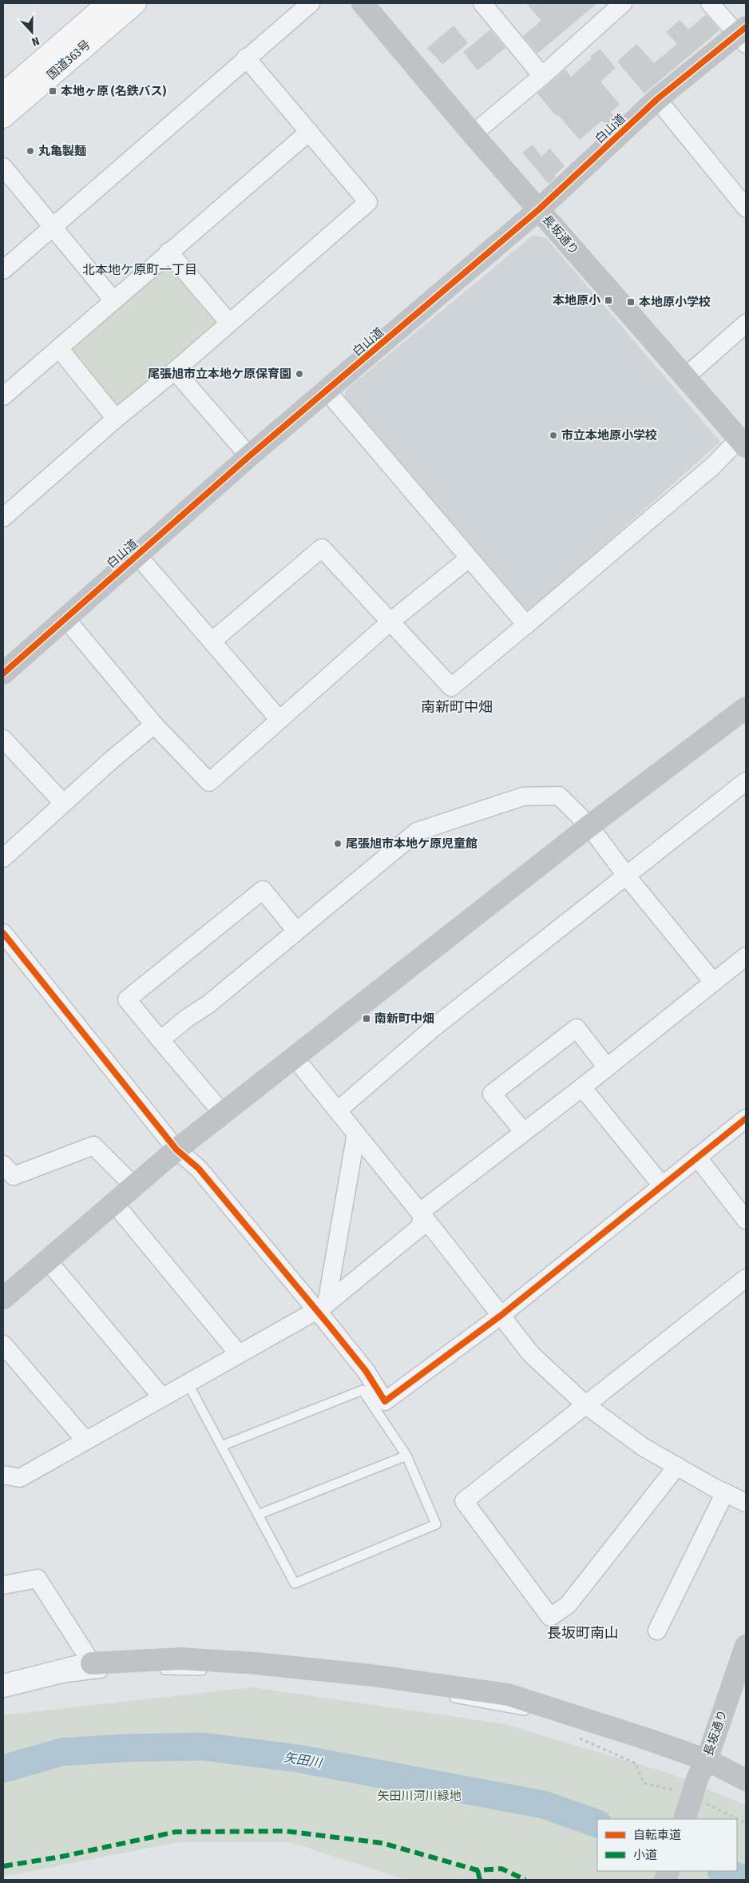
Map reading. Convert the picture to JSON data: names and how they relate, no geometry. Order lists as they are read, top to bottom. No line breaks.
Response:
{"streets":{"highway":["国道363号"],"street":["白山道","長坂通り"]},"crossings":[["白山道","長坂通り"]],"districts":["北本地ケ原町一丁目","南新町中畑","長坂町南山"],"water":["矢田川"],"parks":["矢田川河川緑地"],"places":{"transit":["本地ヶ原 (名鉄バス)","本地原小","本地原小学校","南新町中畑"],"other":["丸亀製麺","尾張旭市立本地ケ原保育園","市立本地原小学校","尾張旭市本地ケ原児童館"]},"legend":["自転車道","小道"],"north":"bottom"}
